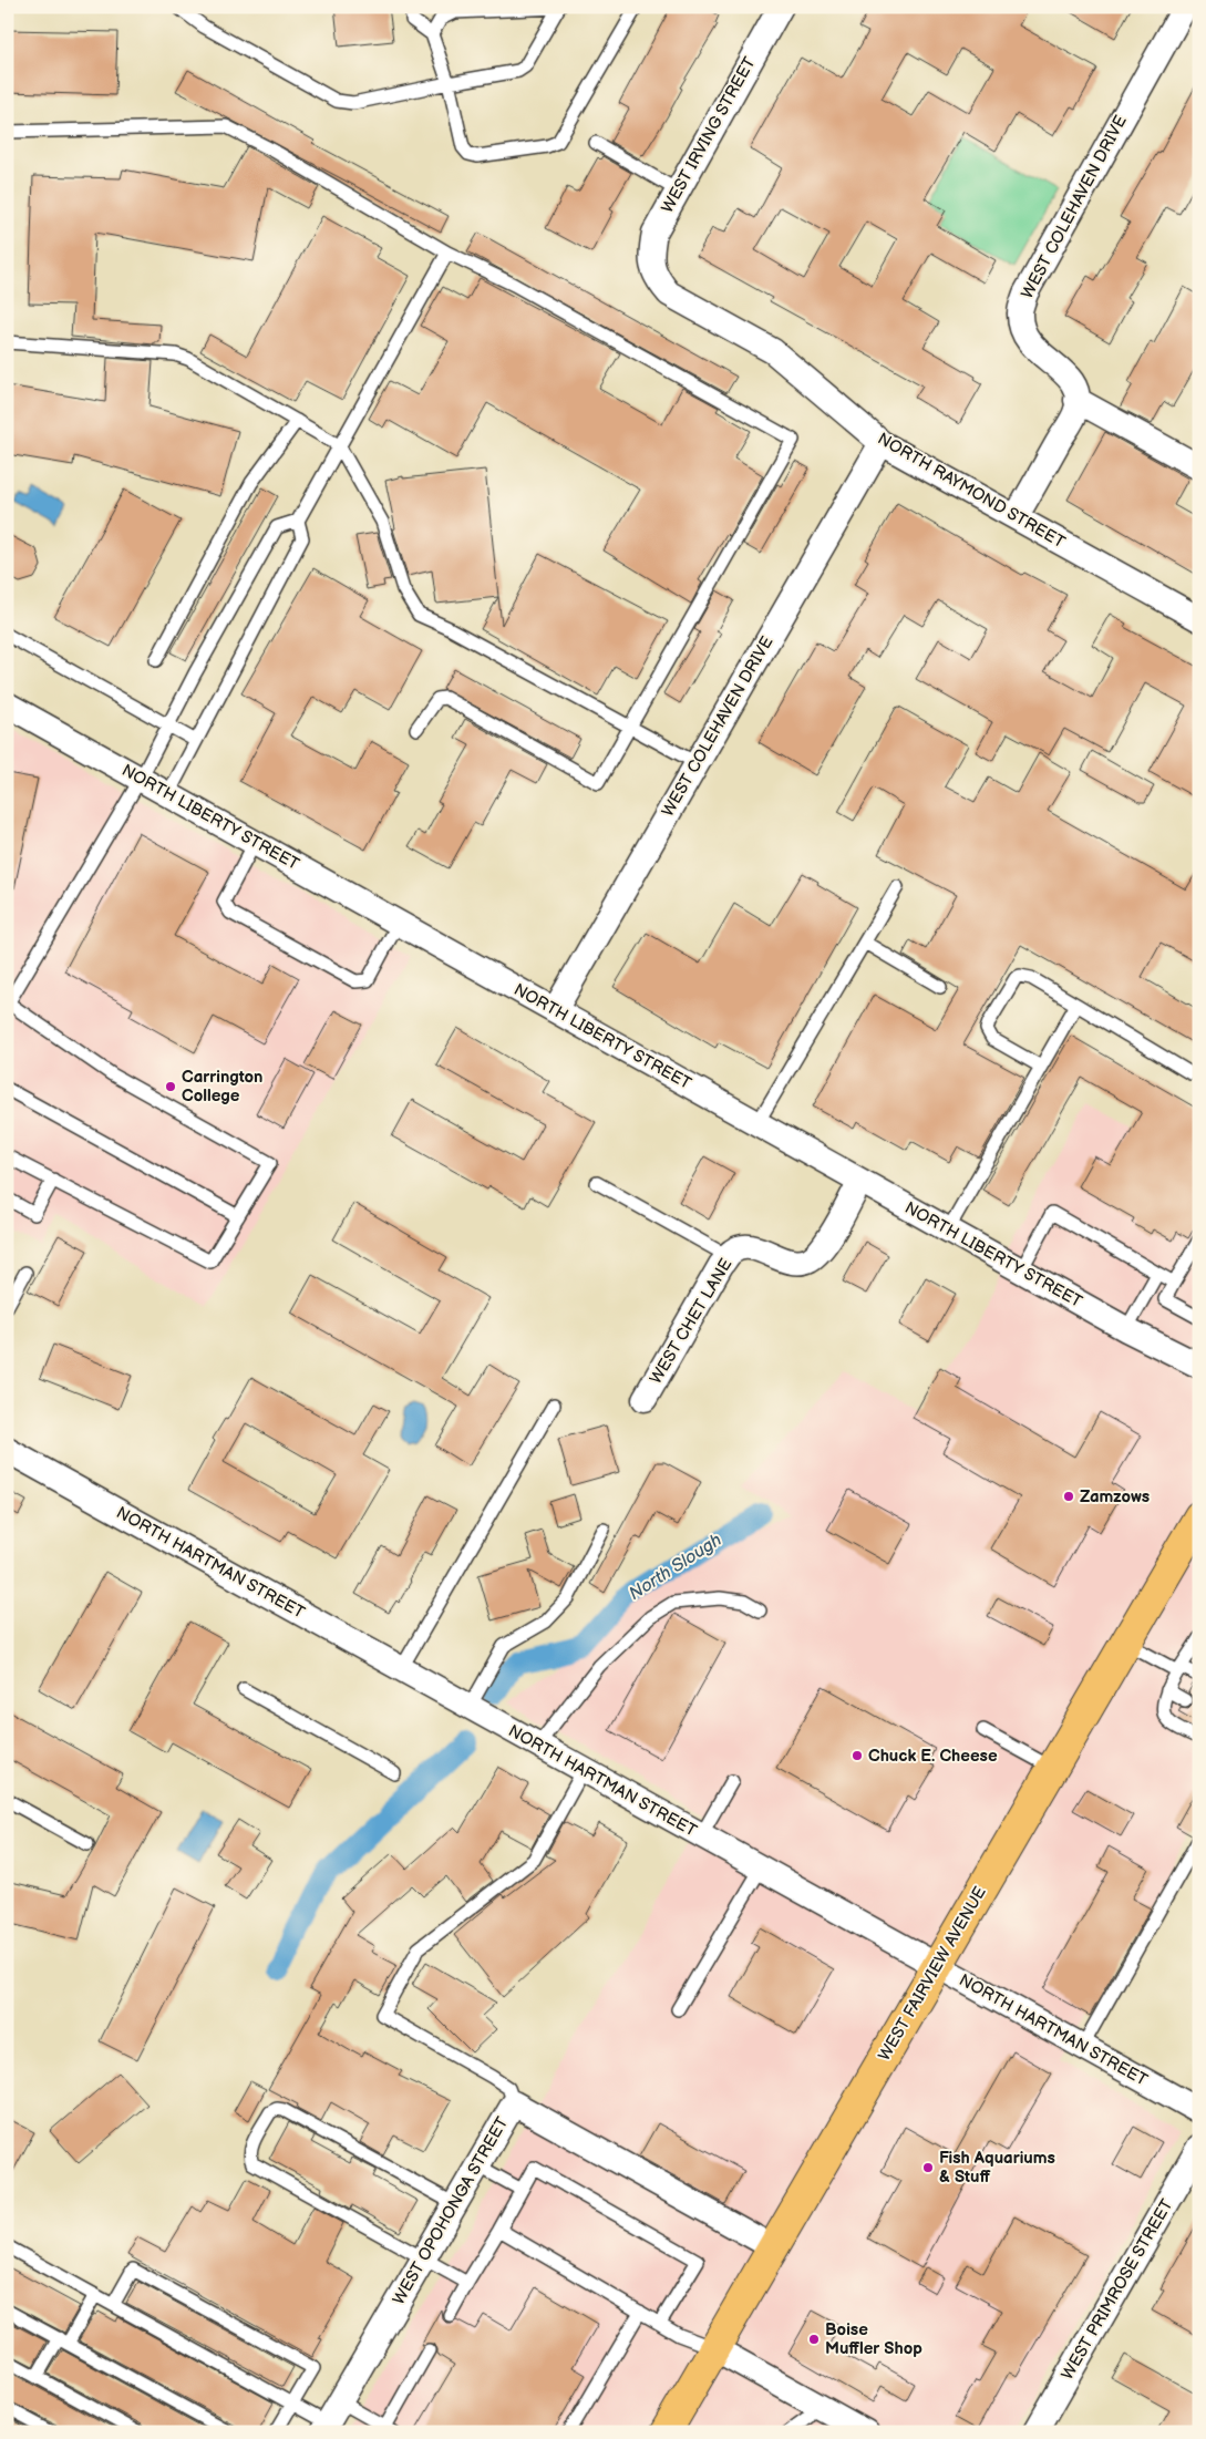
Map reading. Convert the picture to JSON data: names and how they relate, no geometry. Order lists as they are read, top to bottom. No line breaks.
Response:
{"streets":{"main road":["WEST FAIRVIEW AVENUE"],"street":["WEST IRVING STREET","WEST COLEHAVEN DRIVE","NORTH RAYMOND STREET","NORTH LIBERTY STREET","WEST CHET LANE","NORTH HARTMAN STREET","WEST OPOHONGA STREET","WEST PRIMROSE STREET"]},"crossings":[["WEST IRVING STREET","NORTH RAYMOND STREET"],["WEST COLEHAVEN DRIVE","NORTH RAYMOND STREET"],["WEST COLEHAVEN DRIVE","NORTH LIBERTY STREET"],["NORTH LIBERTY STREET","WEST CHET LANE"],["NORTH HARTMAN STREET","WEST FAIRVIEW AVENUE"],["WEST FAIRVIEW AVENUE","WEST OPOHONGA STREET"]],"water":["North Slough"],"places":["Carrington College","Zamzows","Chuck E. Cheese","Fish Aquariums & Stuff","Boise Muffler Shop"]}
